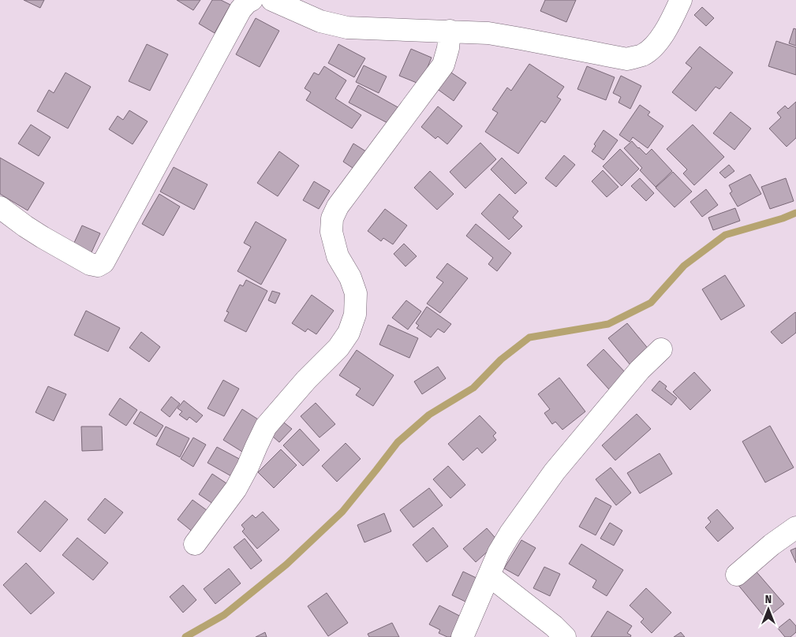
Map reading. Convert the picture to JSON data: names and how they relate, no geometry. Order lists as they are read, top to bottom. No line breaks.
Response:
{"north":"top"}
